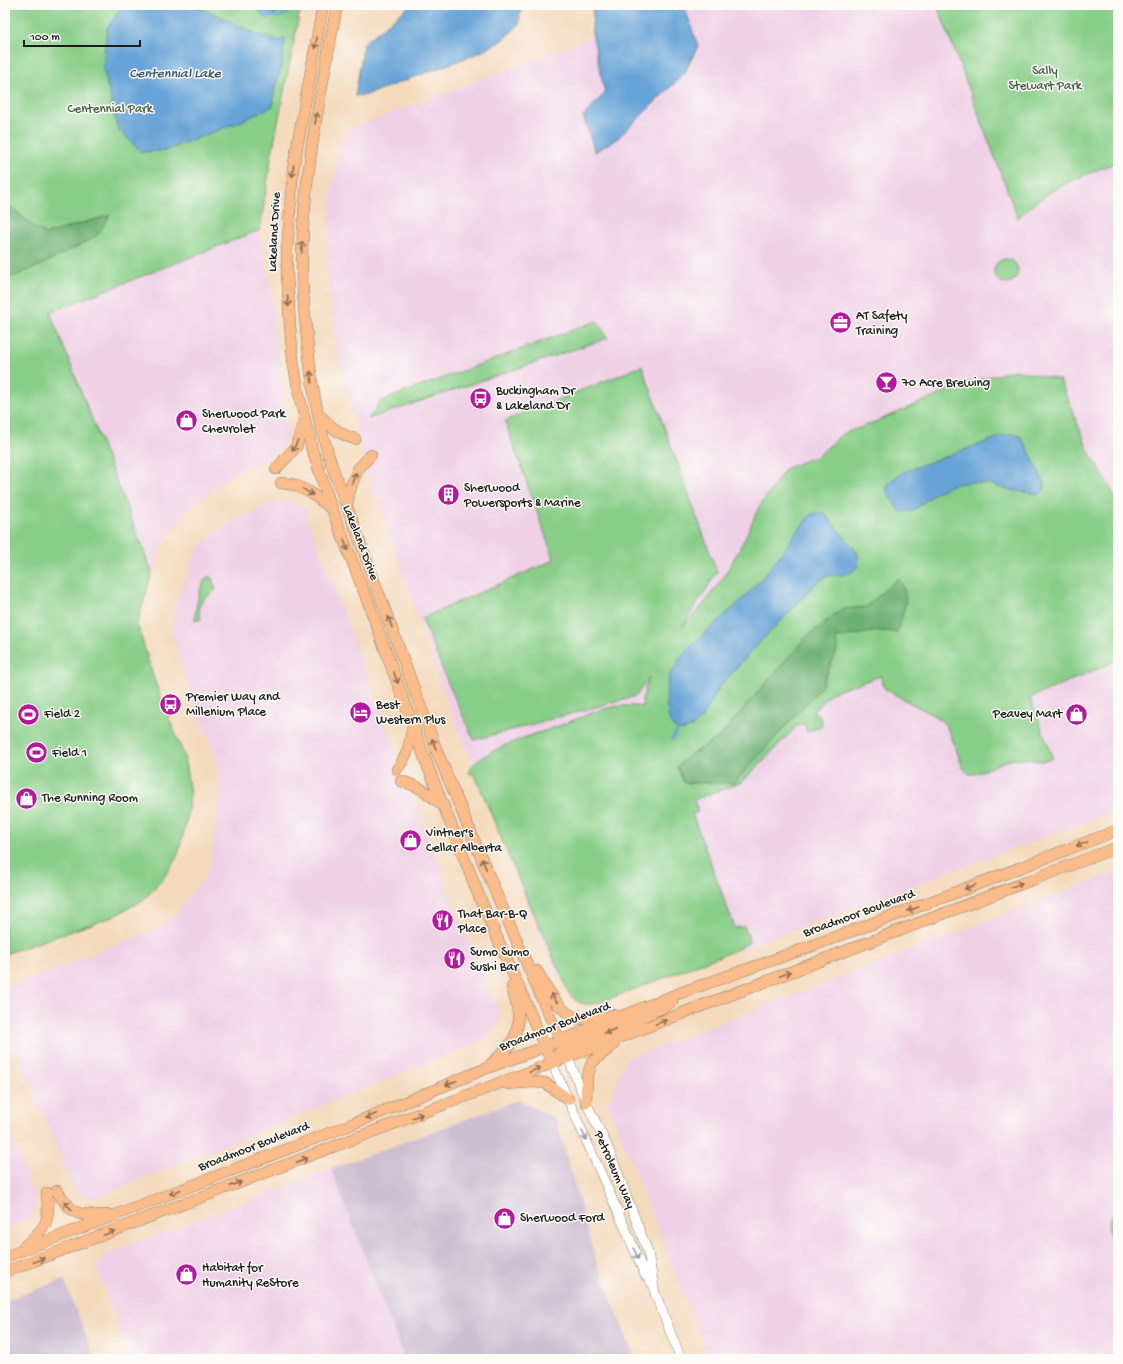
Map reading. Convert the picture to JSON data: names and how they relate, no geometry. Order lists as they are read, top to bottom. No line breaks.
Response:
{"streets":{"main road":["Lakeland Drive","Broadmoor Boulevard"],"street":["Petroleum Way"]},"crossings":[["Lakeland Drive","Broadmoor Boulevard"],["Lakeland Drive","Petroleum Way"],["Broadmoor Boulevard","Petroleum Way"]],"water":["Centennial Lake"],"parks":["Sally Stewart Park","Centennial Park"],"places":{"office":["AT Safety Training"],"bar":["70 Acre Brewing"],"bus stop":["Buckingham Dr & Lakeland Dr","Premier Way and Millenium Place"],"shop":["Sherwood Park Chevrolet","Peavey Mart","The Running Room","Vintner's Cellar Alberta","Sherwood Ford","Habitat for Humanity ReStore"],"building":["Sherwood Powersports & Marine"],"hotel":["Best Western Plus"],"sports":["Field 2","Field 1"],"restaurant":["That Bar-B-Q Place","Sumo Sumo Sushi Bar"]},"scale_bar":"100 m"}
